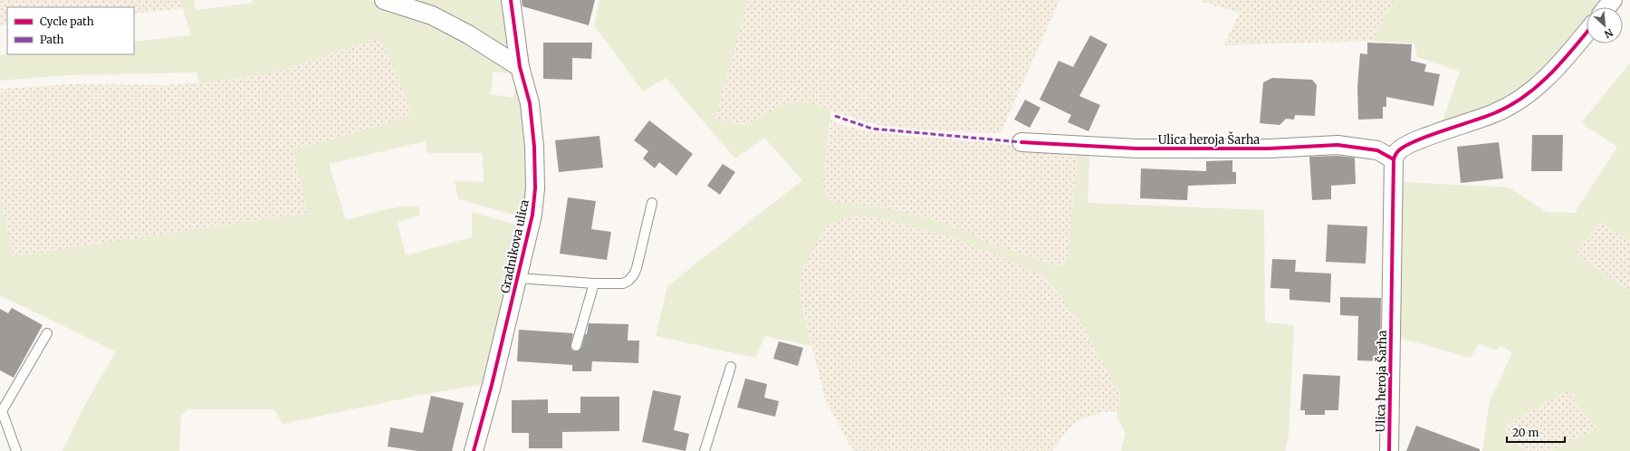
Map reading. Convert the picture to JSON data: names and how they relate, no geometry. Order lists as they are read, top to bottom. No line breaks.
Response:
{"streets":{"street":["Ulica heroja Šarha","Gradnikova ulica"]},"legend":["Cycle path","Path"],"scale_bar":"20 m","north":"bottom right"}
